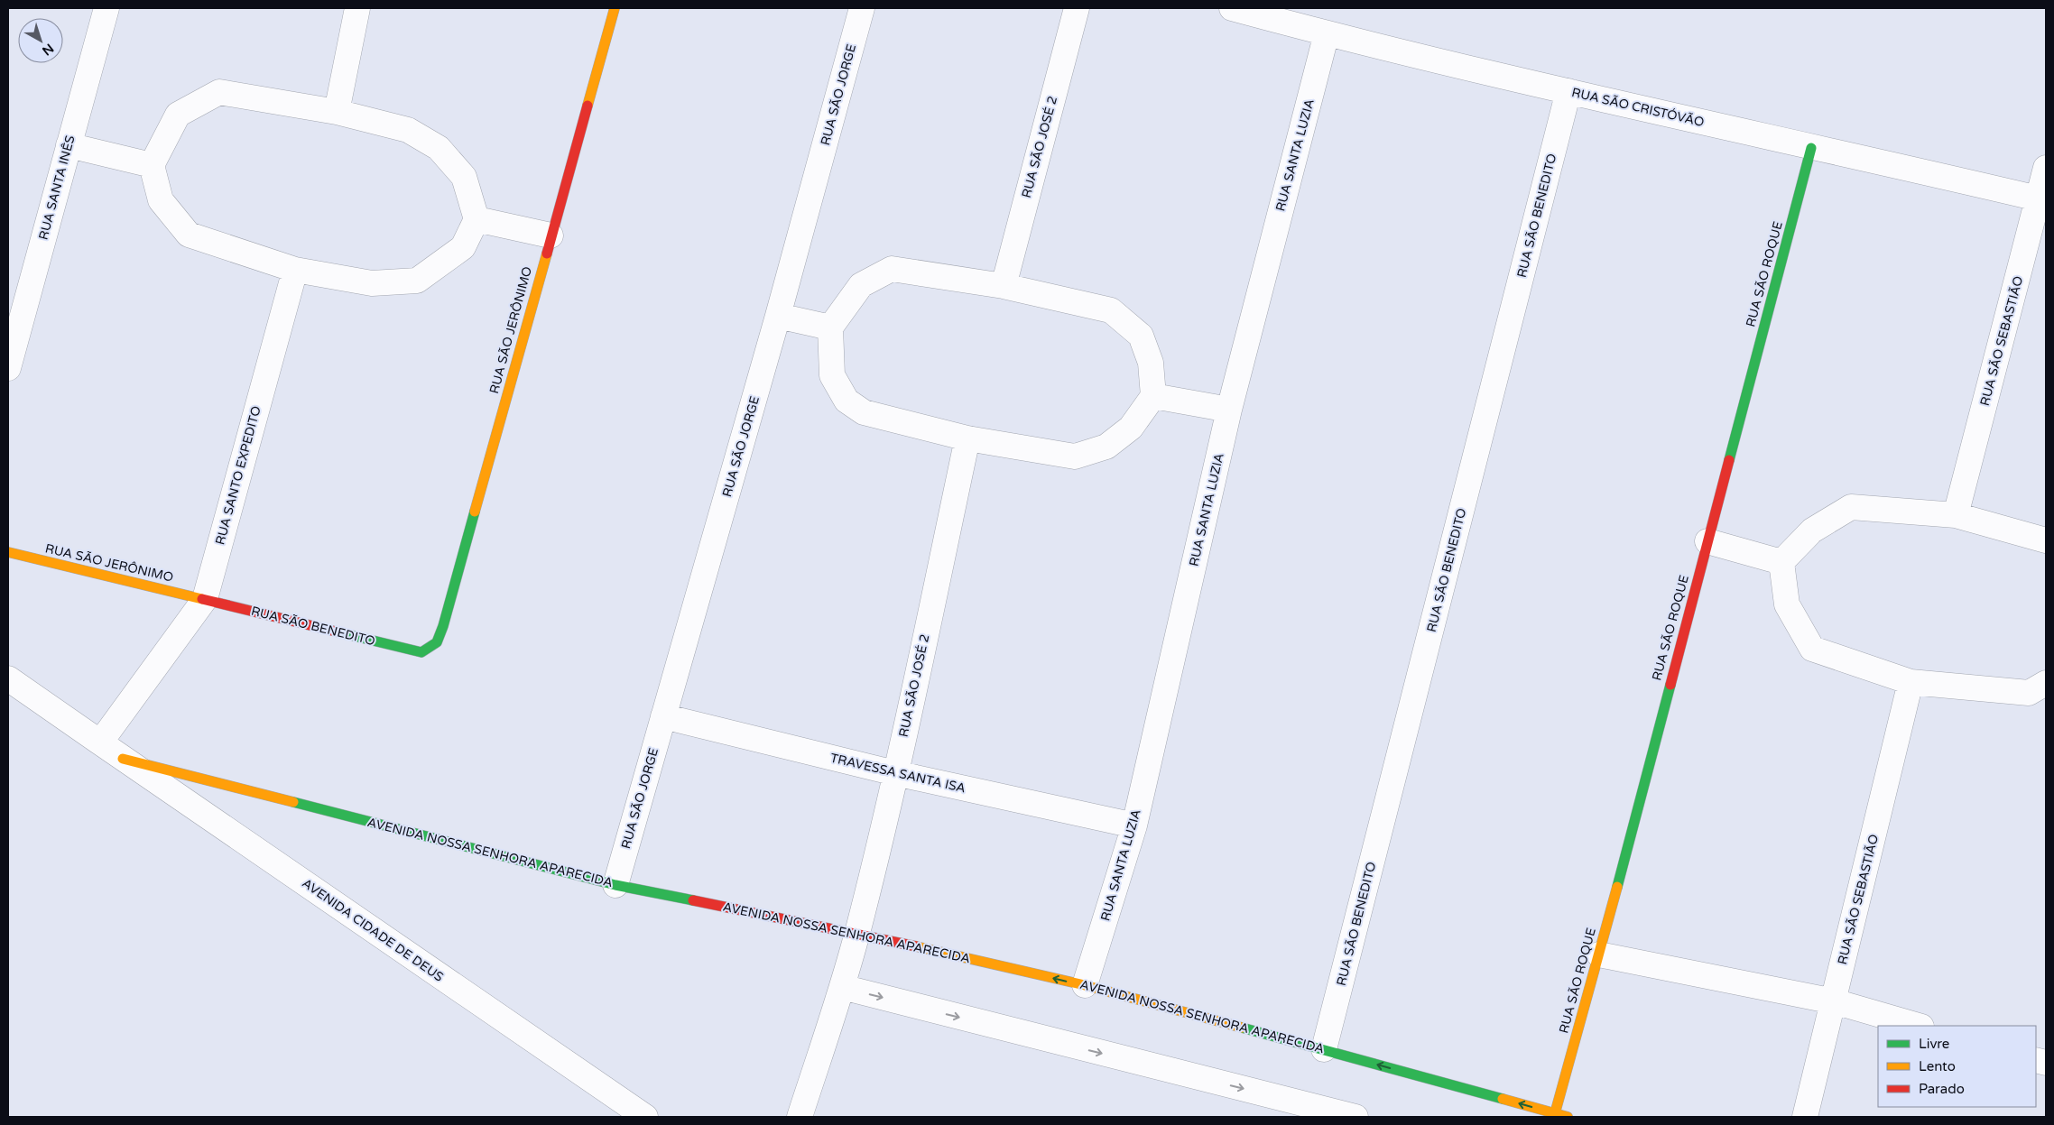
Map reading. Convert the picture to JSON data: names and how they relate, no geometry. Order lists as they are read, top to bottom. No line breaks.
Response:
{"streets":{"street":["RUA SÃO JORGE","RUA SÃO CRISTÓVÃO","RUA SÃO JOSÉ 2","RUA SANTA LUZIA","RUA SANTA INÊS","RUA SÃO BENEDITO","RUA SÃO ROQUE","RUA SÃO JERÔNIMO","RUA SÃO SEBASTIÃO","RUA SANTO EXPEDITO","TRAVESSA SANTA ISA","AVENIDA NOSSA SENHORA APARECIDA","AVENIDA CIDADE DE DEUS"]},"crossings":[["RUA SÃO JORGE","TRAVESSA SANTA ISA"],["RUA SÃO JORGE","AVENIDA NOSSA SENHORA APARECIDA"],["RUA SÃO CRISTÓVÃO","RUA SANTA LUZIA"],["RUA SÃO CRISTÓVÃO","RUA SÃO BENEDITO"],["RUA SÃO CRISTÓVÃO","RUA SÃO ROQUE"],["RUA SÃO CRISTÓVÃO","RUA SÃO SEBASTIÃO"],["RUA SÃO JOSÉ 2","TRAVESSA SANTA ISA"],["RUA SÃO JOSÉ 2","AVENIDA NOSSA SENHORA APARECIDA"],["RUA SANTA LUZIA","TRAVESSA SANTA ISA"],["RUA SANTA LUZIA","AVENIDA NOSSA SENHORA APARECIDA"],["RUA SÃO BENEDITO","RUA SÃO JERÔNIMO"],["RUA SÃO BENEDITO","RUA SANTO EXPEDITO"],["RUA SÃO BENEDITO","AVENIDA NOSSA SENHORA APARECIDA"],["RUA SÃO ROQUE","AVENIDA NOSSA SENHORA APARECIDA"],["RUA SÃO JERÔNIMO","RUA SANTO EXPEDITO"],["RUA SANTO EXPEDITO","AVENIDA CIDADE DE DEUS"],["AVENIDA NOSSA SENHORA APARECIDA","AVENIDA CIDADE DE DEUS"]],"legend":["Livre","Lento","Parado"],"north":"bottom right"}
